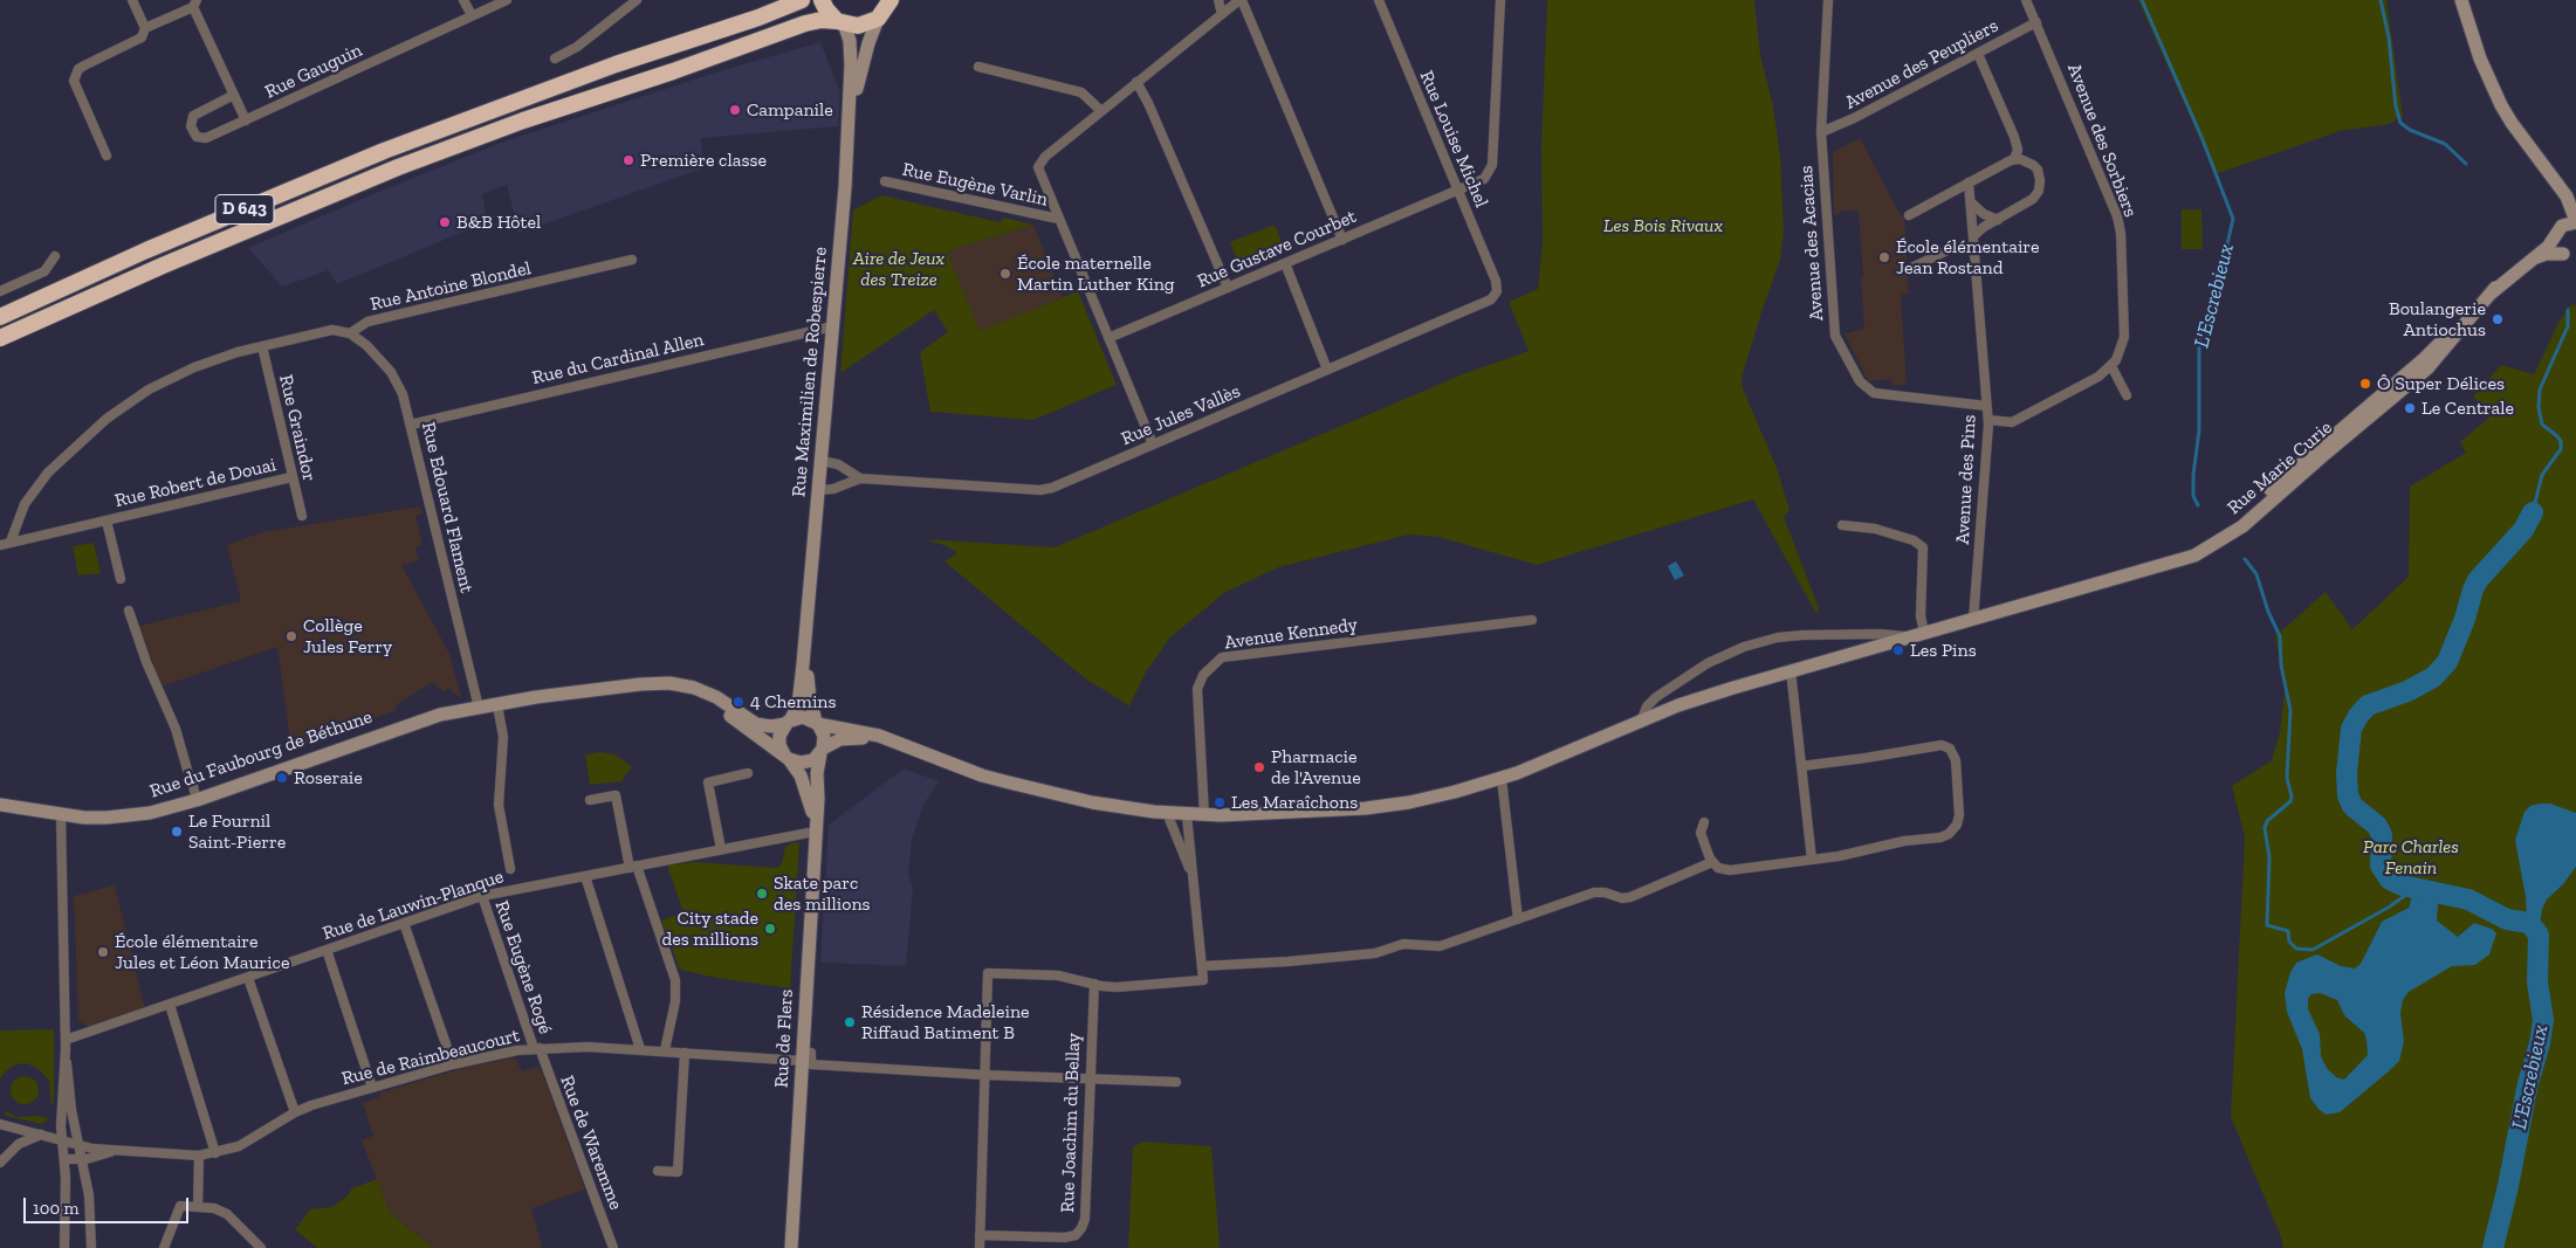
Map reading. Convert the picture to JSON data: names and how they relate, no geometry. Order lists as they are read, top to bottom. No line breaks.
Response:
{"streets":{"highway":["D 643"],"street":["Avenue des Peupliers","Rue Gauguin","Rue Louise Michel","Avenue des Sorbiers","Rue Eugène Varlin","Avenue des Acacias","Rue Gustave Courbet","Rue Antoine Blondel","Rue du Cardinal Allen","Rue Maximilien de Robespierre","Rue Jules Vallès","Rue Graindor","Rue Marie Curie","Avenue des Pins","Rue Robert de Douai","Rue Edouard Flament","Avenue Kennedy","Rue du Faubourg de Béthune","Rue de Lauwin-Planque","Rue Eugène Rogé","Rue de Flers","Rue de Raimbeaucourt","Rue Joachim du Bellay","Rue de Waremme"]},"crossings":[["Avenue des Peupliers","Avenue des Sorbiers"],["Avenue des Peupliers","Avenue des Acacias"],["Rue Louise Michel","Rue Gustave Courbet"],["Rue Louise Michel","Rue Jules Vallès"],["Rue Eugène Varlin","Rue Gustave Courbet"],["Rue Eugène Varlin","Rue Jules Vallès"],["D 643","Rue Maximilien de Robespierre"],["Avenue des Acacias","Avenue des Pins"],["Rue Antoine Blondel","Rue Graindor"],["Rue Antoine Blondel","Rue Robert de Douai"],["Rue Antoine Blondel","Rue Edouard Flament"],["Rue du Cardinal Allen","Rue Maximilien de Robespierre"],["Rue du Cardinal Allen","Rue Edouard Flament"],["Rue Maximilien de Robespierre","Rue Jules Vallès"],["Rue Maximilien de Robespierre","Rue du Faubourg de Béthune"],["Rue Maximilien de Robespierre","Rue de Flers"],["Rue Graindor","Rue Robert de Douai"],["Rue Marie Curie","Avenue des Pins"],["Rue Marie Curie","Avenue Kennedy"],["Rue Marie Curie","Rue du Faubourg de Béthune"],["Rue Edouard Flament","Rue du Faubourg de Béthune"],["Rue du Faubourg de Béthune","Rue de Flers"],["Rue de Lauwin-Planque","Rue Eugène Rogé"],["Rue de Lauwin-Planque","Rue de Flers"],["Rue Eugène Rogé","Rue de Raimbeaucourt"],["Rue Eugène Rogé","Rue de Waremme"],["Rue de Flers","Rue de Raimbeaucourt"],["Rue de Raimbeaucourt","Rue de Waremme"]],"water":["L'Escrebieux"],"parks":["Les Bois Rivaux","Aire de Jeux des Treize","Parc Charles Fenain"],"places":["Campanile","Première classe","B&B Hôtel","École élémentaire Jean Rostand","École maternelle Martin Luther King","Boulangerie Antiochus","Ô Super Délices","Le Centrale","Collège Jules Ferry","Les Pins","4 Chemins","Pharmacie de l'Avenue","Roseraie","Les Maraîchons","Le Fournil Saint-Pierre","Skate parc des millions","City stade des millions","École élémentaire Jules et Léon Maurice","Résidence Madeleine Riffaud Batiment B"],"scale_bar":"100 m"}
